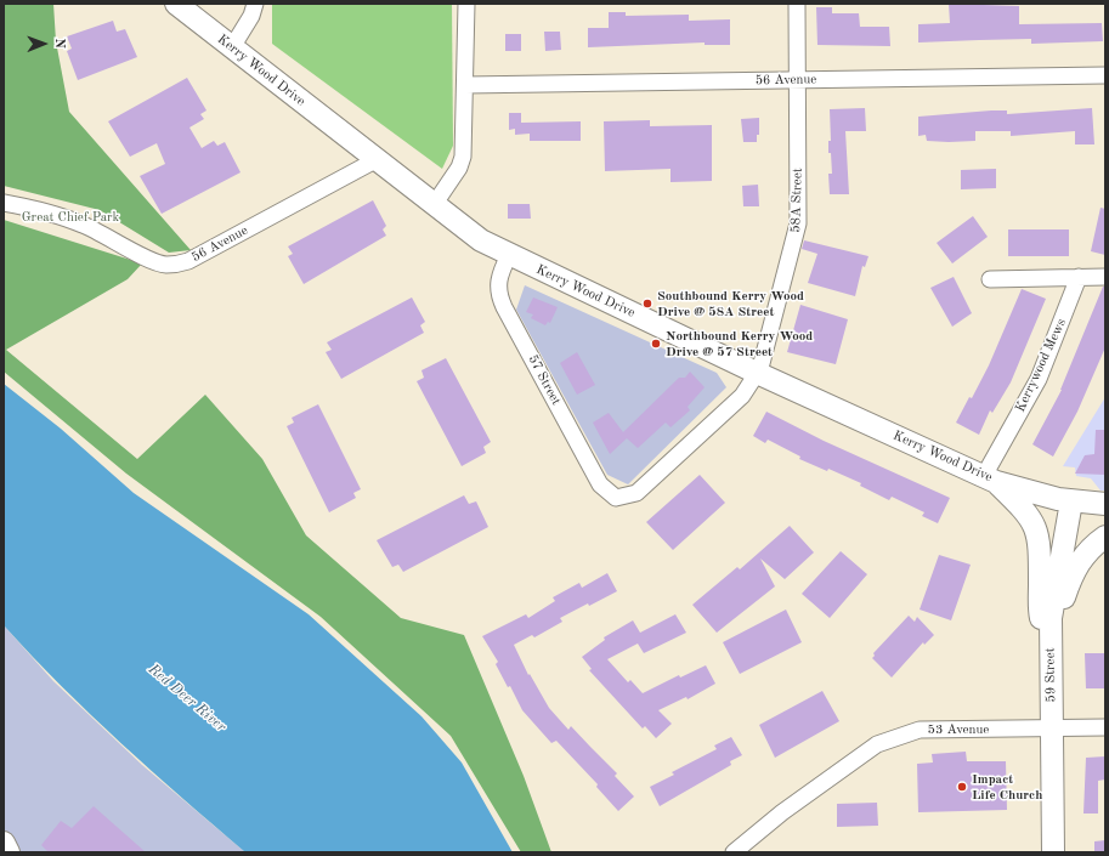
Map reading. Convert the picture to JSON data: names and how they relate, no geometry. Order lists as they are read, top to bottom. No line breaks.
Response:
{"streets":{"street":["Kerry Wood Drive","56 Avenue","58A Street","Kerrywood Mews","57 Street","59 Street","53 Avenue"]},"crossings":[["Kerry Wood Drive","56 Avenue"],["Kerry Wood Drive","58A Street"],["Kerry Wood Drive","Kerrywood Mews"],["Kerry Wood Drive","57 Street"],["Kerry Wood Drive","59 Street"],["56 Avenue","58A Street"],["58A Street","57 Street"],["59 Street","53 Avenue"]],"water":["Red Deer River"],"parks":["Great Chief Park"],"places":["Southbound Kerry Wood Drive @ 58A Street","Northbound Kerry Wood Drive @ 57 Street","Impact Life Church"],"north":"right"}
